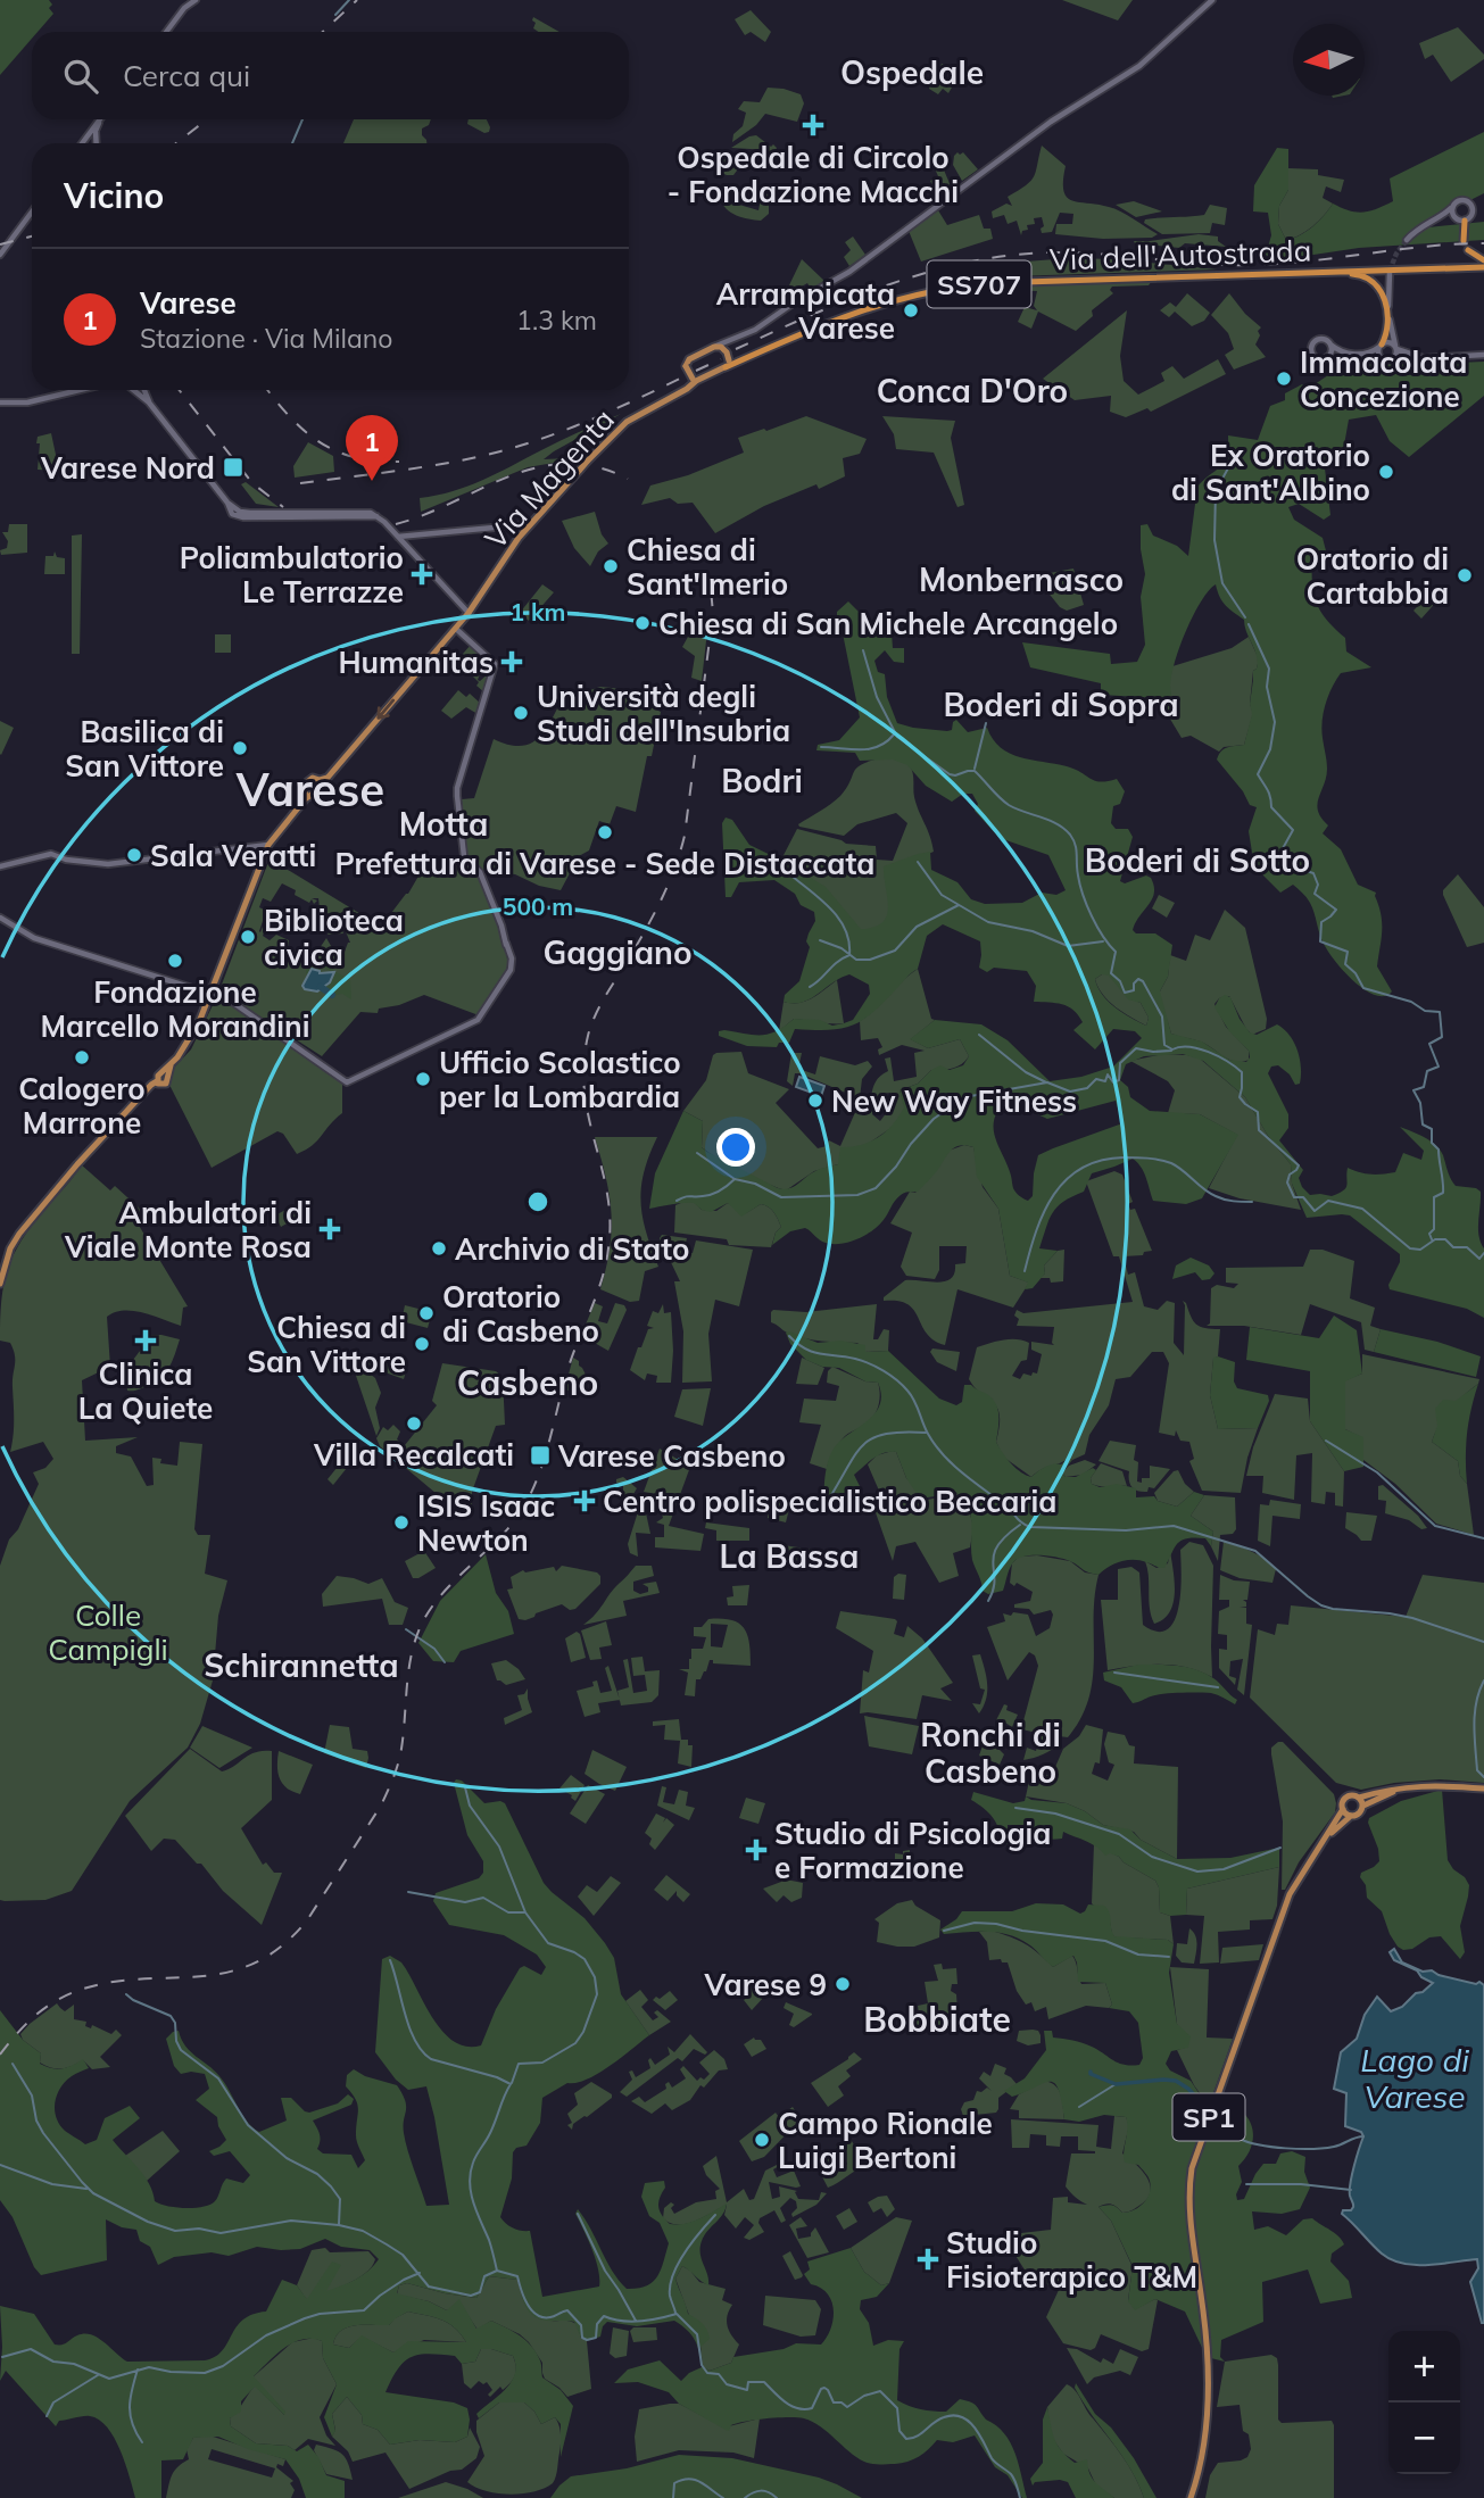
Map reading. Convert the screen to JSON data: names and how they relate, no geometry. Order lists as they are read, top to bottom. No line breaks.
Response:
{"streets":{"highway":["Via dell'Autostrada","SS707"],"main road":["Via Magenta","SP1"]},"crossings":[["Via dell'Autostrada","SS707"]],"one_way":["Via Magenta"],"districts":["Ospedale","Conca D'Oro","Monbernasco","Boderi di Sopra","Bodri","Varese","Motta","Boderi di Sotto","Gaggiano","Casbeno","La Bassa","Schirannetta","Ronchi di Casbeno","Bobbiate"],"water":["Lago di Varese"],"parks":["Colle Campigli"],"places":{"health":["Ospedale di Circolo - Fondazione Macchi","Poliambulatorio Le Terrazze","Humanitas","Ambulatori di Viale Monte Rosa","Clinica La Quiete","Centro polispecialistico Beccaria","Studio di Psicologia e Formazione","Studio Fisioterapico T&M"],"other":["Arrampicata Varese","Immacolata Concezione","Ex Oratorio di Sant'Albino","Chiesa di Sant'Imerio","Oratorio di Cartabbia","Chiesa di San Michele Arcangelo","Università degli Studi dell'Insubria","Basilica di San Vittore","Prefettura di Varese - Sede Distaccata","Sala Veratti","Biblioteca civica","Fondazione Marcello Morandini","Calogero Marrone","Ufficio Scolastico per la Lombardia","New Way Fitness","Archivio di Stato","Oratorio di Casbeno","Chiesa di San Vittore","Villa Recalcati","ISIS Isaac Newton","Varese 9","Campo Rionale Luigi Bertoni"],"transit":["Varese Nord","Varese Casbeno"]},"north":"left","page":{"search":"Cerca qui","heading":"Vicino","list":[{"mark":"1","name":"Varese","note":"Stazione · Via Milano","value":"1.3 km"}],"pins":"1","map_buttons":["+","−"]},"rings":["1 km","500 m"]}
